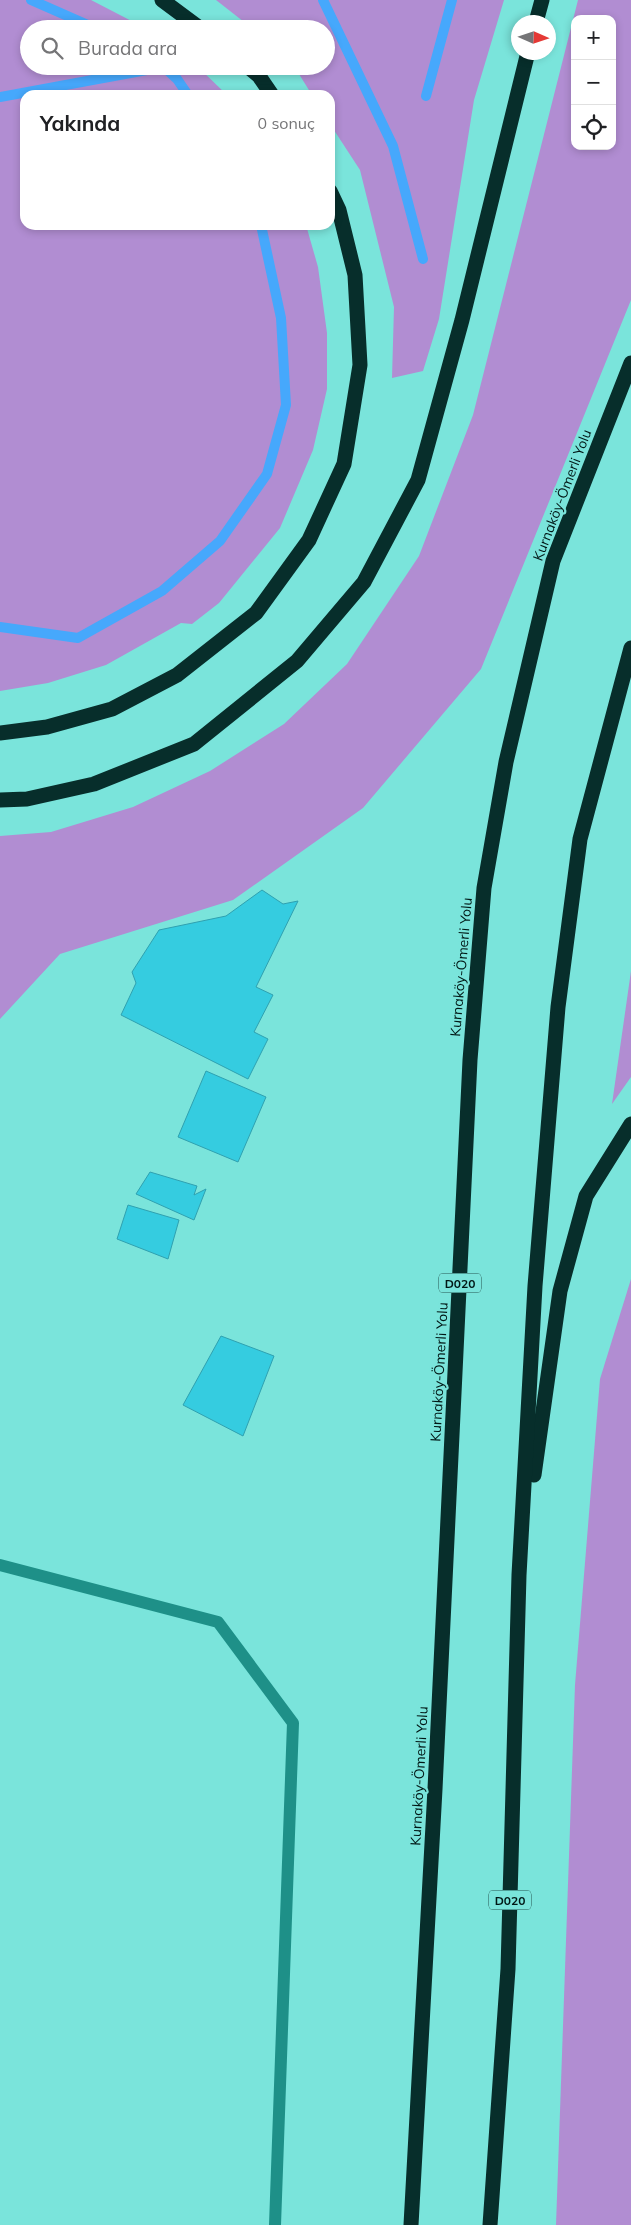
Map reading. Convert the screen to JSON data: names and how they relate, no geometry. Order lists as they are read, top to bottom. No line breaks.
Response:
{"streets":{"highway":["Kurnaköy-Ömerli Yolu","D020"]},"north":"right","page":{"map_buttons":["+","−"],"search":"Burada ara","heading":["Yakında","0 sonuç"]}}
